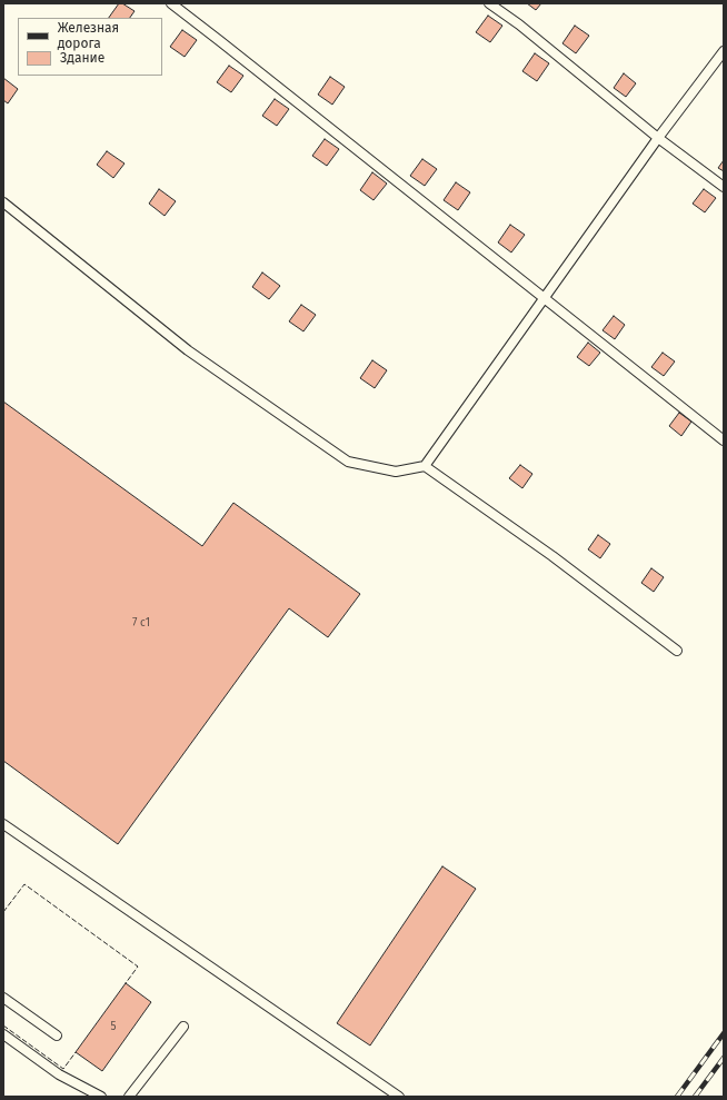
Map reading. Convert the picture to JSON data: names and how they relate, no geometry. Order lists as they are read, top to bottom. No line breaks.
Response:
{"house_numbers":["7 с1","5"],"legend":["Железная дорога","Здание"]}
